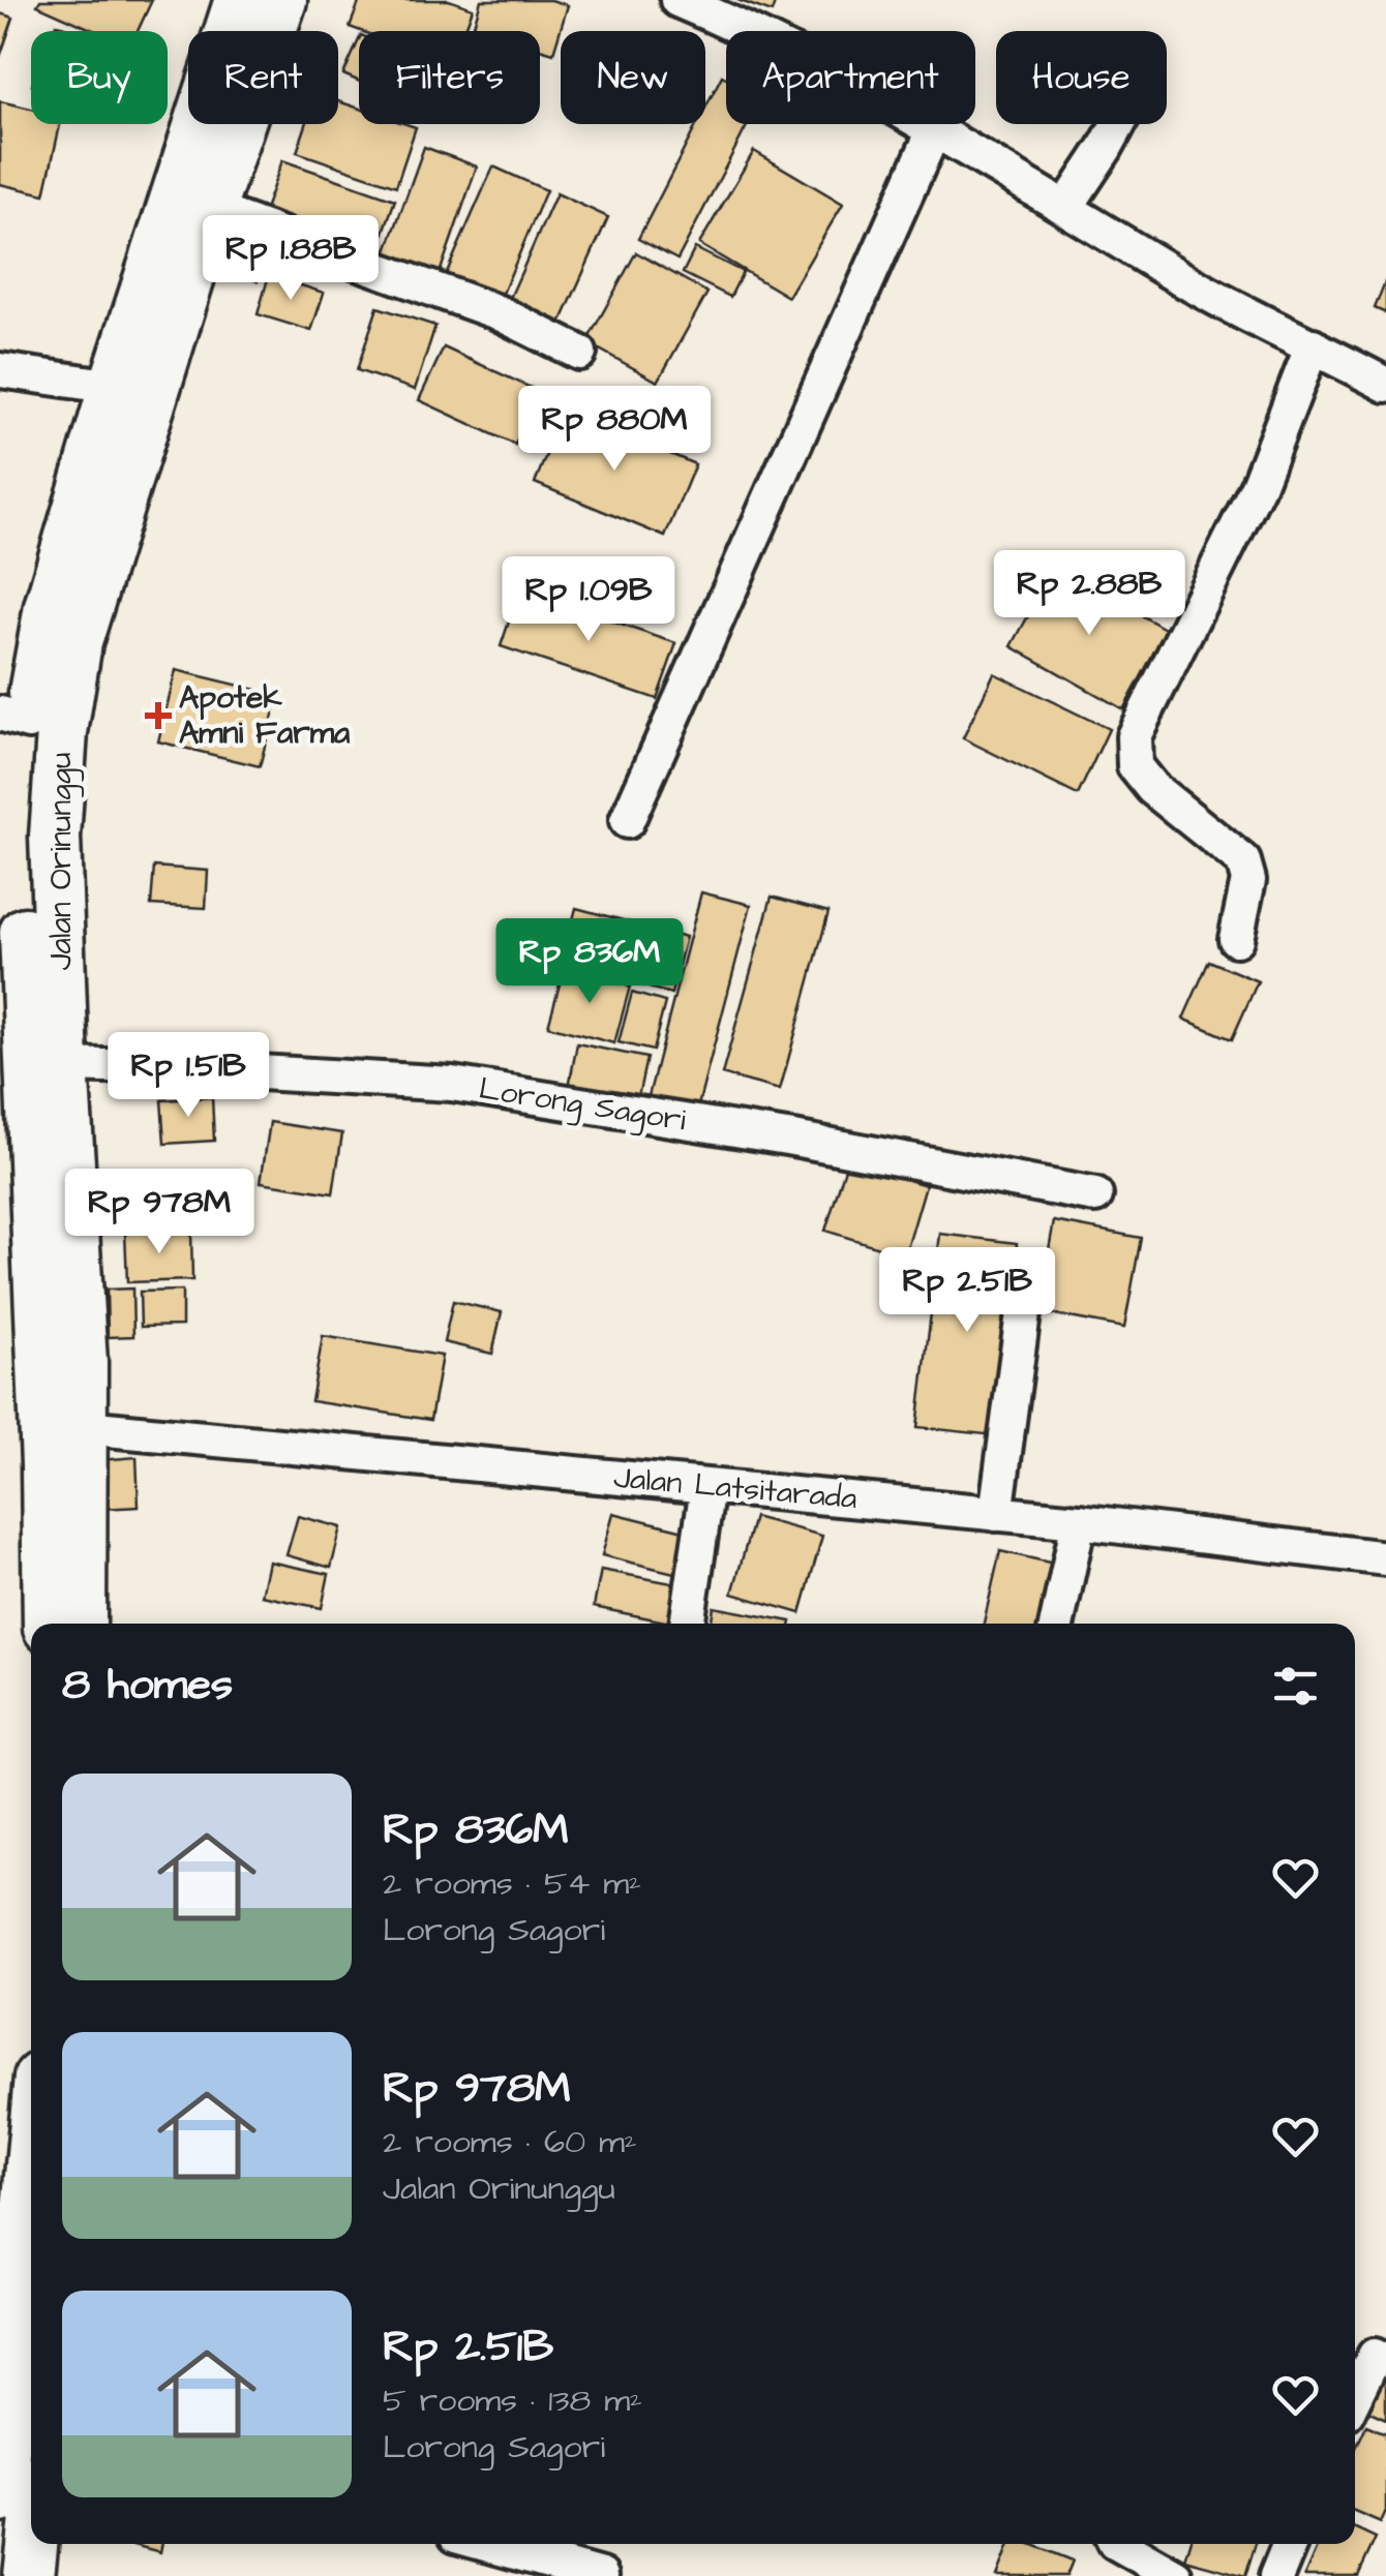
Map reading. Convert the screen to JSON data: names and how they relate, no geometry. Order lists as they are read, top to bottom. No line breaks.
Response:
{"streets":{"street":["Jalan Orinunggu","Lorong Sagori","Jalan Latsitarada"]},"crossings":[["Jalan Orinunggu","Lorong Sagori"],["Jalan Orinunggu","Jalan Latsitarada"]],"places":{"health":["Apotek Amni Farma"]},"page":{"chip":["Buy","Rent","Filters","New","Apartment","House"],"price":["Rp 1.88B","Rp 880M","Rp 2.88B","Rp 1.09B","Rp 836M","Rp 1.51B","Rp 978M","Rp 2.51B"],"heading":"8 homes","list":[{"name":"Rp 836M","note":"2 rooms · 54 m² · Lorong Sagori"},{"name":"Rp 978M","note":"2 rooms · 60 m² · Jalan Orinunggu"},{"name":"Rp 2.51B","note":"5 rooms · 138 m² · Lorong Sagori"}]}}
